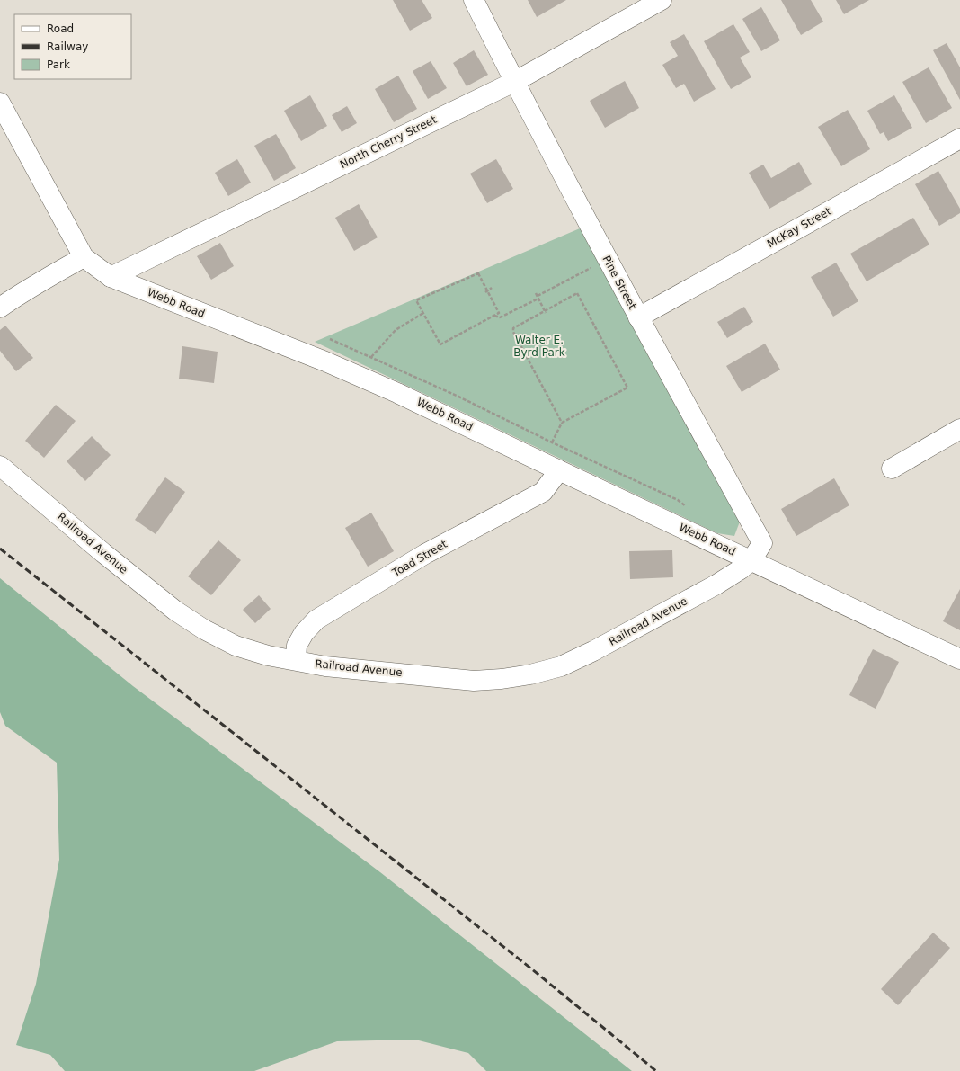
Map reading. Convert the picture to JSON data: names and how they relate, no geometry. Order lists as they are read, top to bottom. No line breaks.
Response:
{"streets":{"street":["North Cherry Street","McKay Street","Pine Street","Webb Road","Railroad Avenue","Toad Street"]},"crossings":[["North Cherry Street","Pine Street"],["North Cherry Street","Webb Road"],["McKay Street","Pine Street"],["Pine Street","Webb Road"],["Pine Street","Railroad Avenue"],["Webb Road","Railroad Avenue"],["Webb Road","Toad Street"],["Railroad Avenue","Toad Street"]],"parks":["Walter E. Byrd Park"],"legend":["Road","Railway","Park"]}
